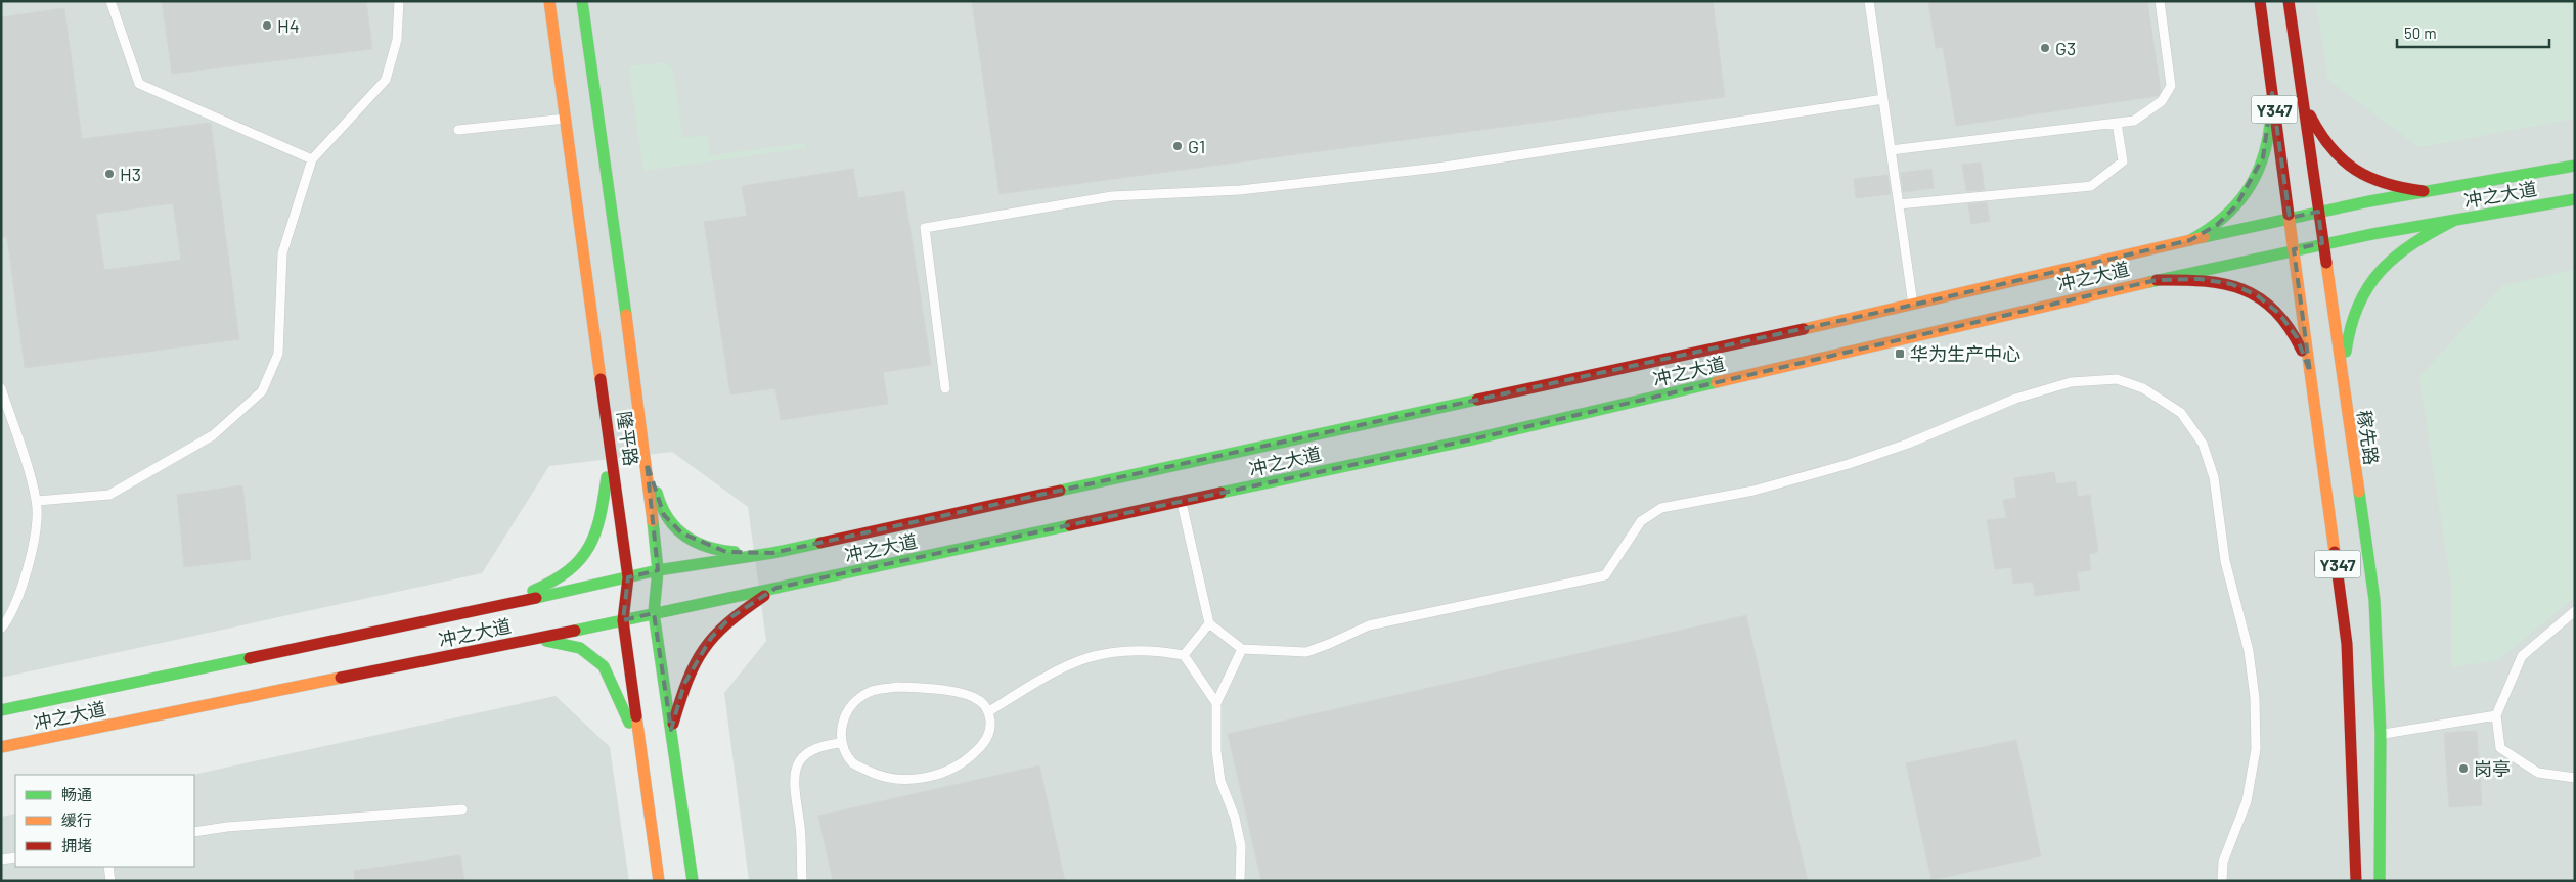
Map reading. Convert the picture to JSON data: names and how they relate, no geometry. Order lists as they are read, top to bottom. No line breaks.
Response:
{"streets":{"main road":["Y347","冲之大道","稼先路","隆平路"]},"crossings":[["Y347","冲之大道"],["冲之大道","稼先路"],["冲之大道","隆平路"]],"places":{"other":["H4","G3","G1","H3","岗亭"],"transit":["华为生产中心"]},"legend":["畅通","缓行","拥堵"],"scale_bar":"50 m"}
